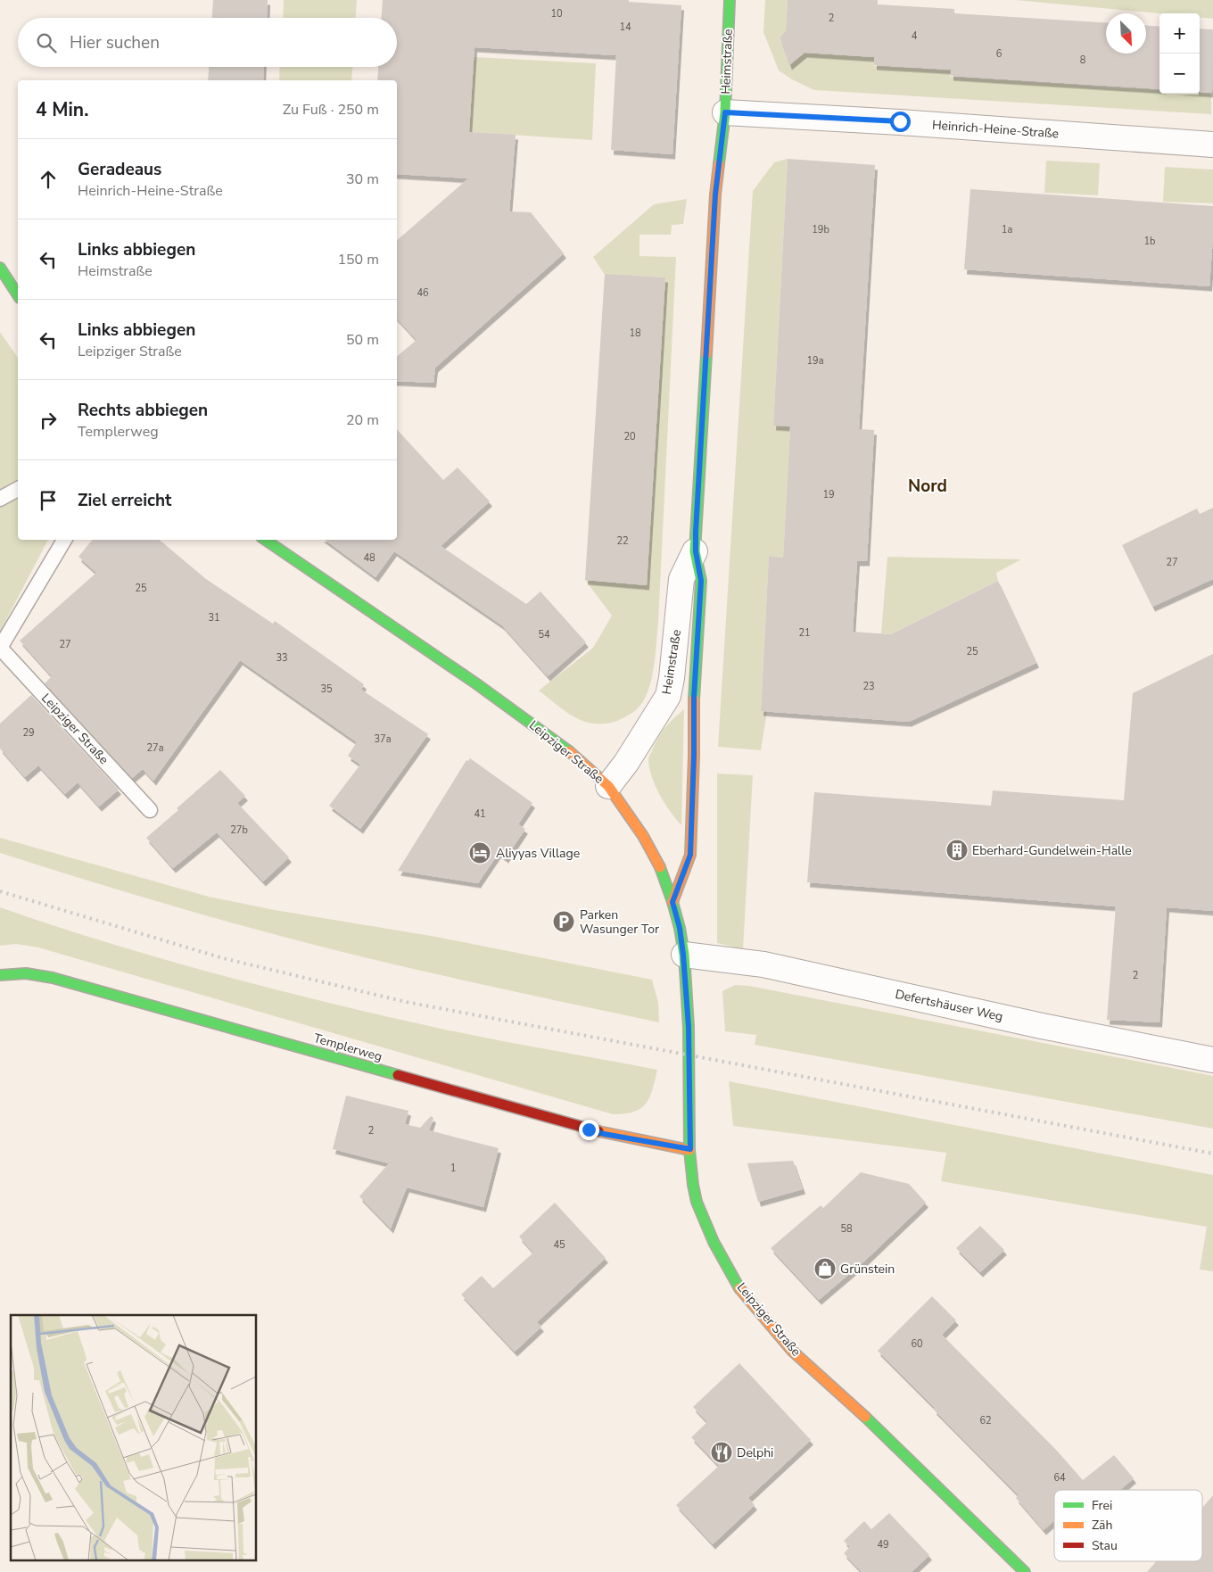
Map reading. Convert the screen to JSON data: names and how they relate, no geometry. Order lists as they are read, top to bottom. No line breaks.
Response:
{"streets":{"street":["Heimstraße","Heinrich-Heine-Straße","Leipziger Straße","Defertshäuser Weg","Templerweg"]},"crossings":[["Heimstraße","Heinrich-Heine-Straße"],["Heimstraße","Leipziger Straße"],["Leipziger Straße","Defertshäuser Weg"],["Leipziger Straße","Templerweg"]],"districts":["Nord"],"places":{"building":["Eberhard-Gundelwein-Halle"],"hotel":["Aliyyas Village"],"parking":["Parken Wasunger Tor"],"shop":["Grünstein"],"restaurant":["Delphi"]},"house_numbers":["10","2","14","4","6","8","19b","1a","1b","46","18","19a","20","19","22","48","27","25","31","21","54","27","25","33","23","35","29","37a","27a","41","27b","2","2","1","58","45","60","62","64","49"],"legend":["Frei","Zäh","Stau"],"north":"bottom right","page":{"map_buttons":["+","−"],"search":"Hier suchen","heading":["4 Min.","Zu Fuß · 250 m"],"list":[["Geradeaus","Heinrich-Heine-Straße","30 m"],["Links abbiegen","Heimstraße","150 m"],["Links abbiegen","Leipziger Straße","50 m"],["Rechts abbiegen","Templerweg","20 m"],"Ziel erreicht"]}}
